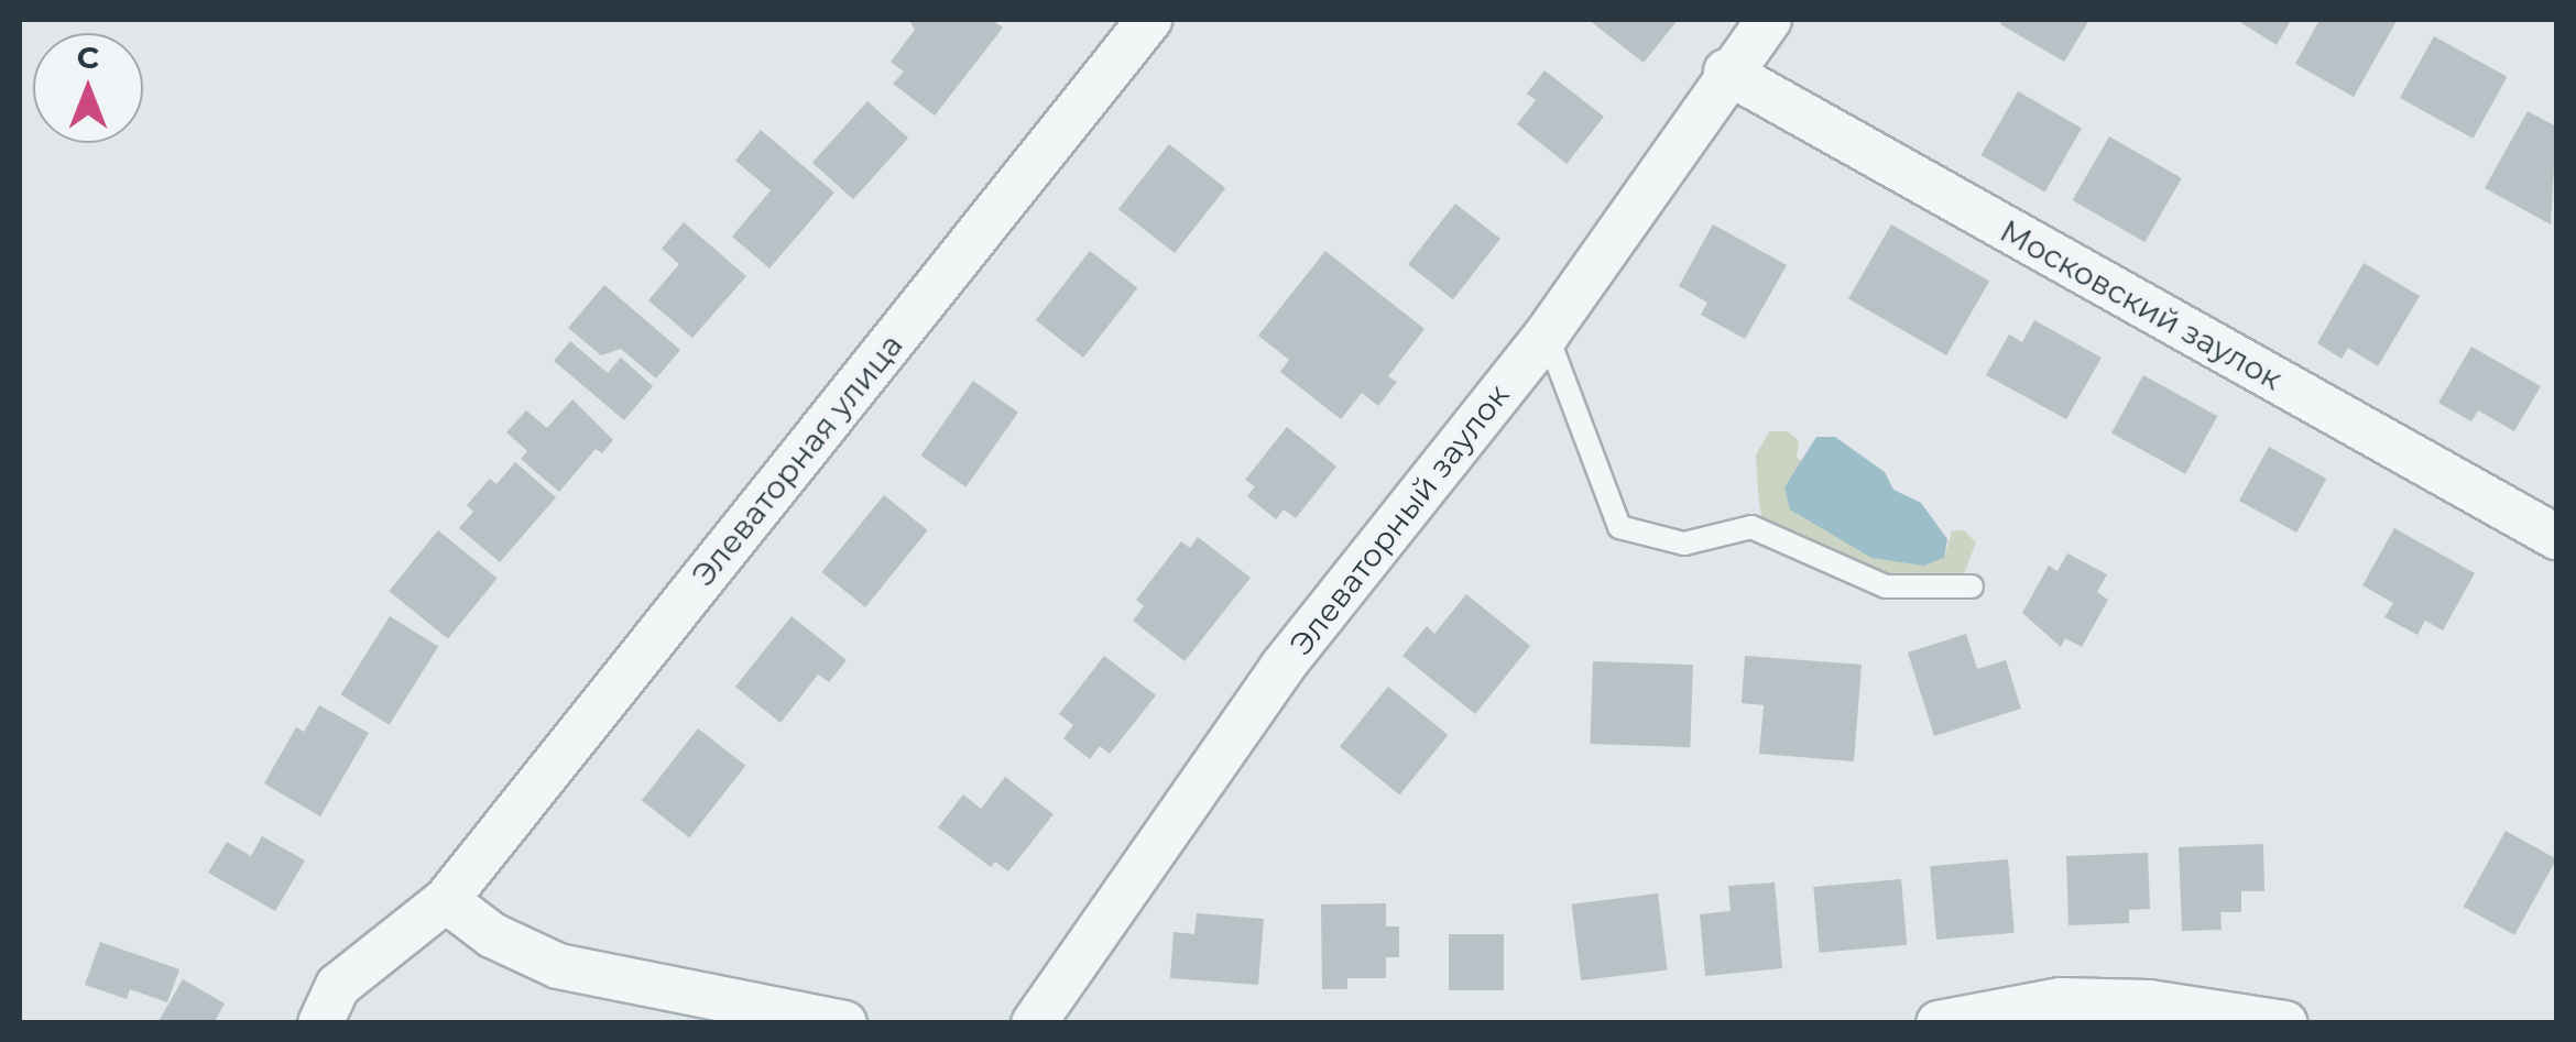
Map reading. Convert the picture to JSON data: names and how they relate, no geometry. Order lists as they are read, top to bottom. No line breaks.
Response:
{"streets":{"street":["Московский заулок","Элеваторная улица","Элеваторный заулок"]},"crossings":[["Московский заулок","Элеваторный заулок"]],"north":"top"}
